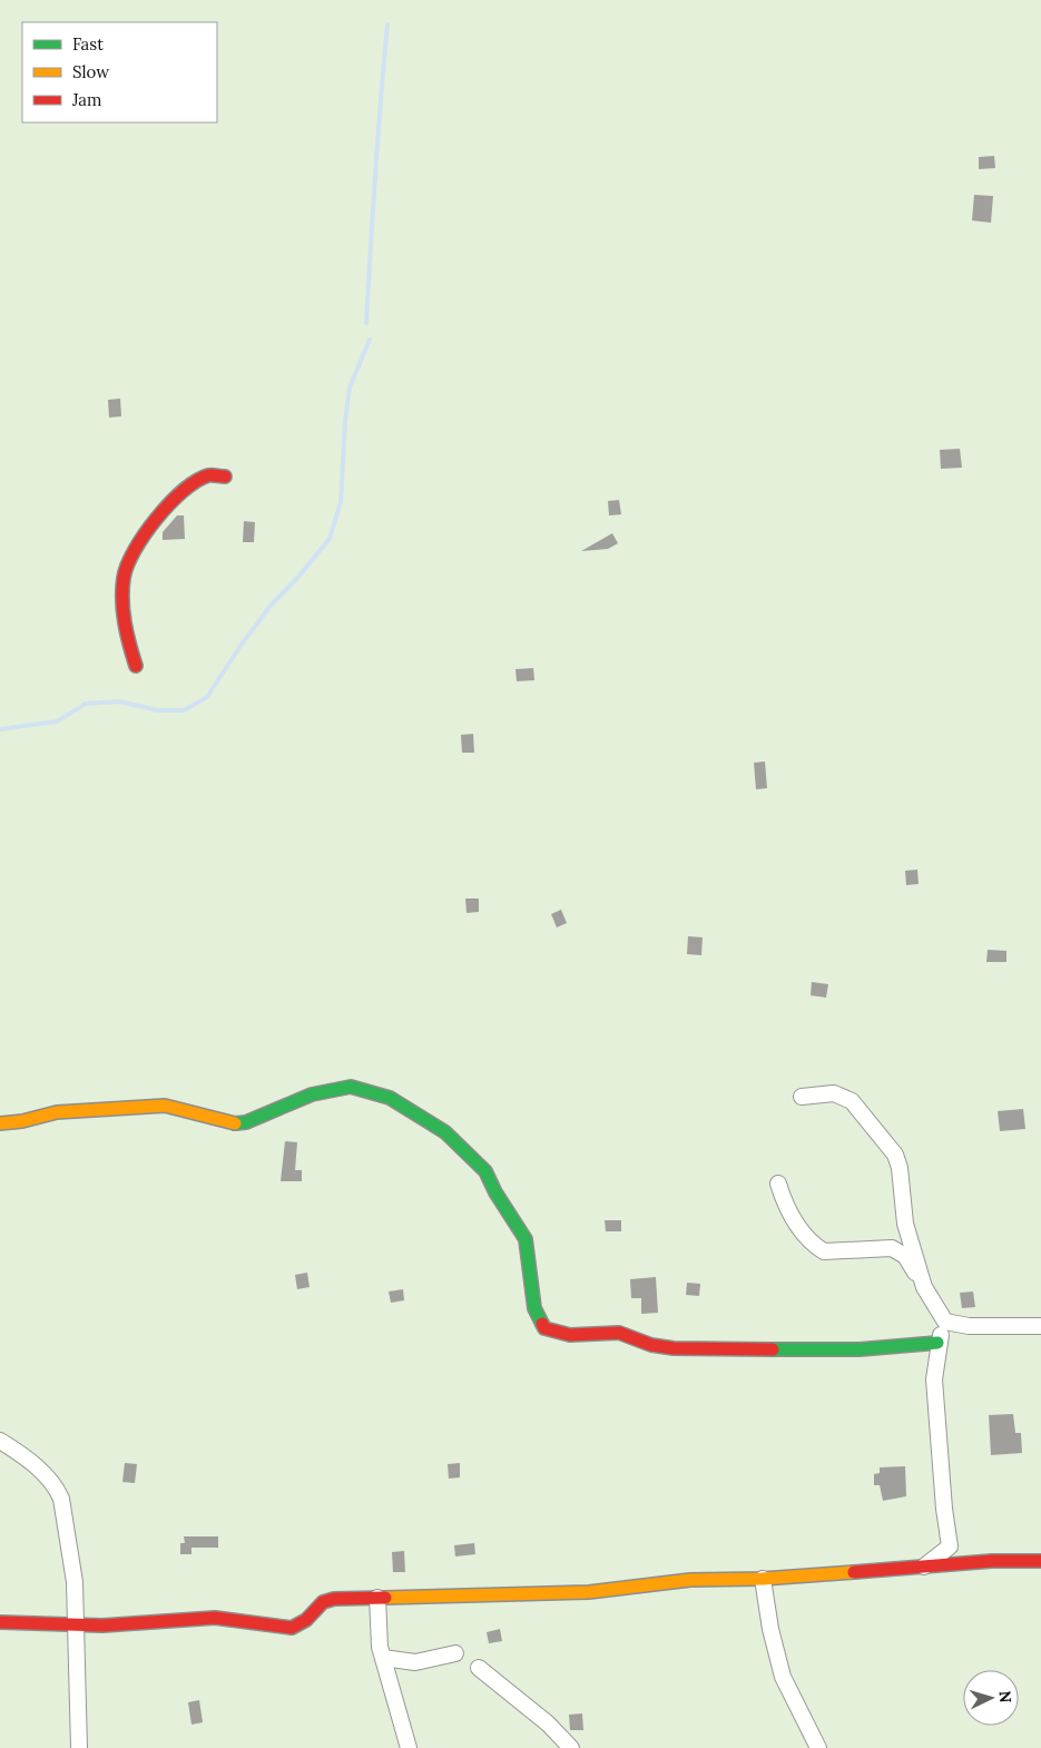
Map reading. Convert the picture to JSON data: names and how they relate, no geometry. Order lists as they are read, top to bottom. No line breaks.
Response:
{"legend":["Fast","Slow","Jam"],"north":"right"}
